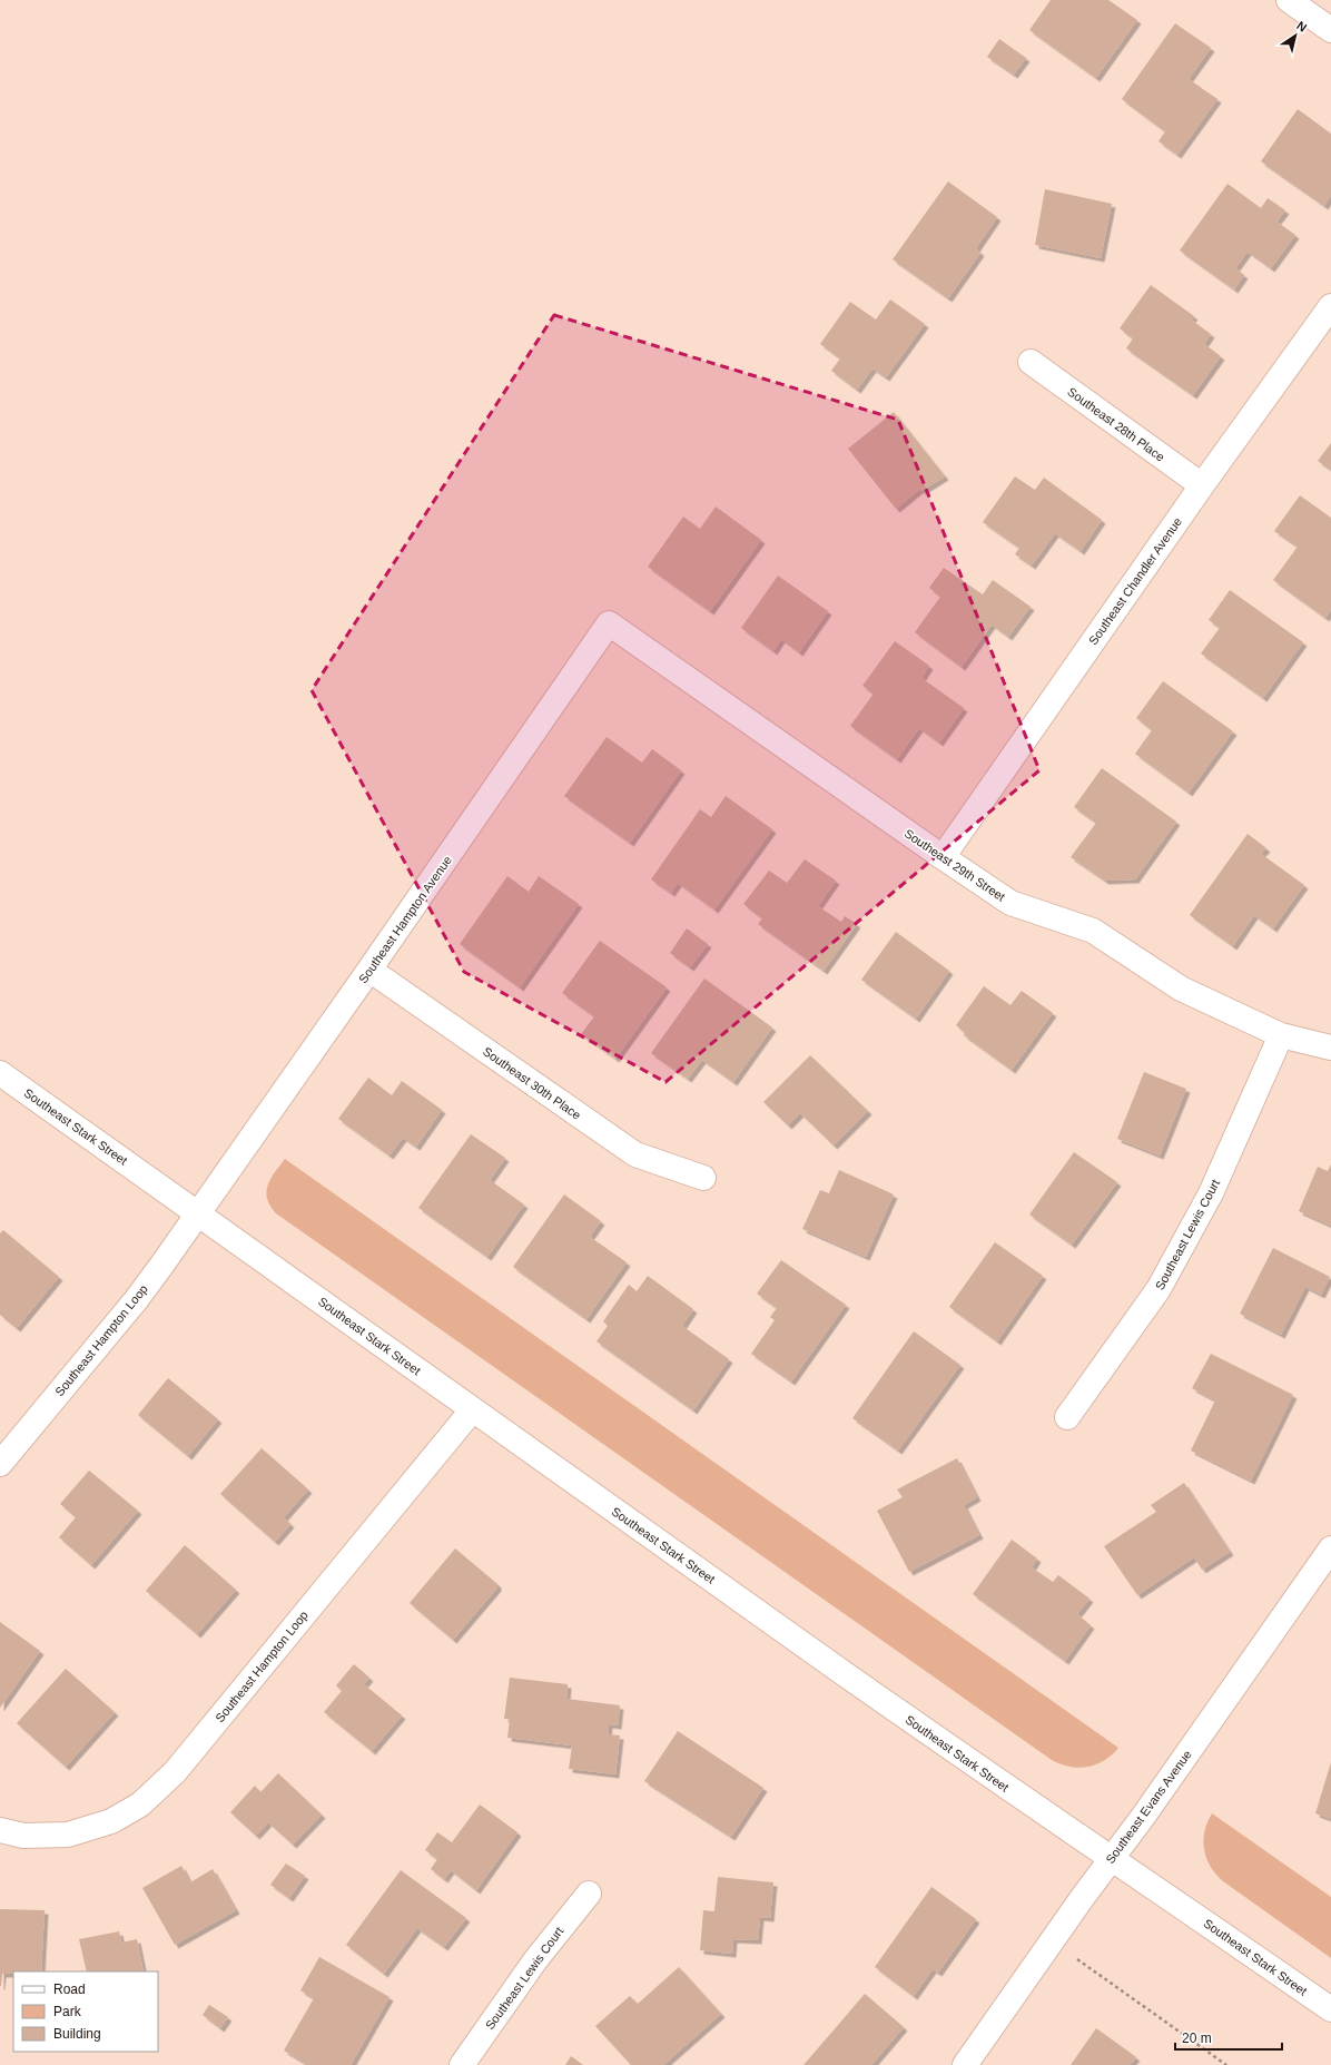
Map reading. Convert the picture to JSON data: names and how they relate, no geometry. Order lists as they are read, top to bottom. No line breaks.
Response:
{"streets":{"street":["Southeast 28th Place","Southeast Chandler Avenue","Southeast 29th Street","Southeast Hampton Avenue","Southeast 30th Place","Southeast Stark Street","Southeast Lewis Court","Southeast Hampton Loop","Southeast Evans Avenue"]},"crossings":[["Southeast 28th Place","Southeast Chandler Avenue"],["Southeast Chandler Avenue","Southeast 29th Street"],["Southeast 29th Street","Southeast Hampton Avenue"],["Southeast 29th Street","Southeast Lewis Court"],["Southeast Hampton Avenue","Southeast 30th Place"],["Southeast Hampton Avenue","Southeast Stark Street"],["Southeast Hampton Avenue","Southeast Hampton Loop"],["Southeast Stark Street","Southeast Hampton Loop"],["Southeast Stark Street","Southeast Evans Avenue"]],"legend":["Road","Park","Building"],"scale_bar":"20 m","north":"top right"}
